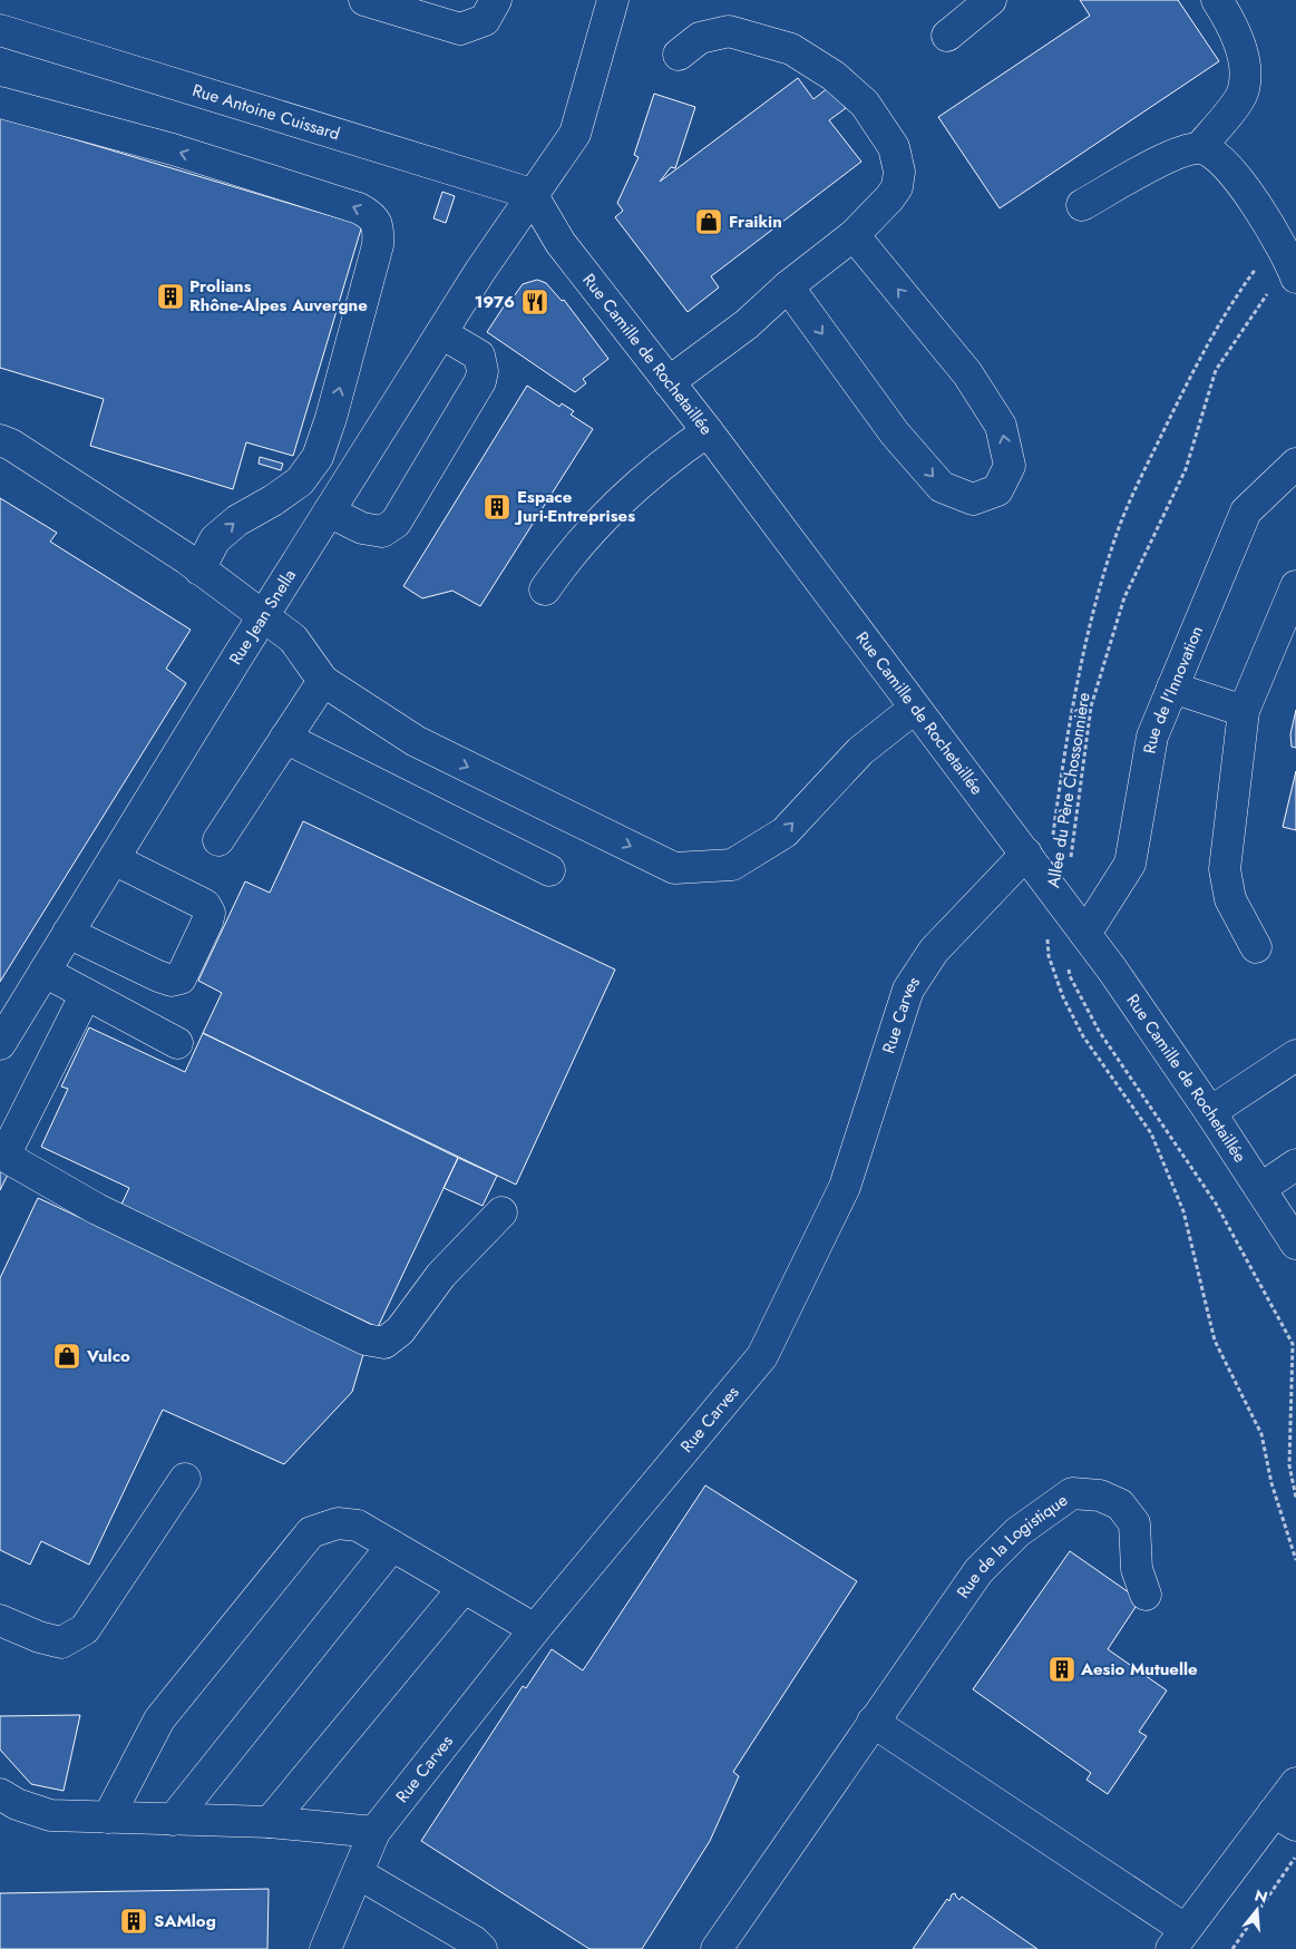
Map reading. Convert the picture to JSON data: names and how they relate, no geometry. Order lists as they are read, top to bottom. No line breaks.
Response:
{"streets":{"street":["Rue Antoine Cuissard","Rue Camille de Rochetaillée","Rue Jean Snella","Rue de l'Innovation","Rue Carves","Rue de la Logistique"],"path":["Allée du Père Chossonnière"]},"crossings":[["Rue Antoine Cuissard","Rue Camille de Rochetaillée"],["Rue Antoine Cuissard","Rue Jean Snella"],["Rue Camille de Rochetaillée","Rue Jean Snella"],["Rue Camille de Rochetaillée","Rue de l'Innovation"],["Rue Camille de Rochetaillée","Allée du Père Chossonnière"],["Rue Camille de Rochetaillée","Rue Carves"]],"places":{"shop":["Fraikin","Vulco"],"building":["Prolians Rhône-Alpes Auvergne","Espace Juri-Entreprises","Aesio Mutuelle","SAMlog"],"restaurant":["1976"]},"north":"top"}
